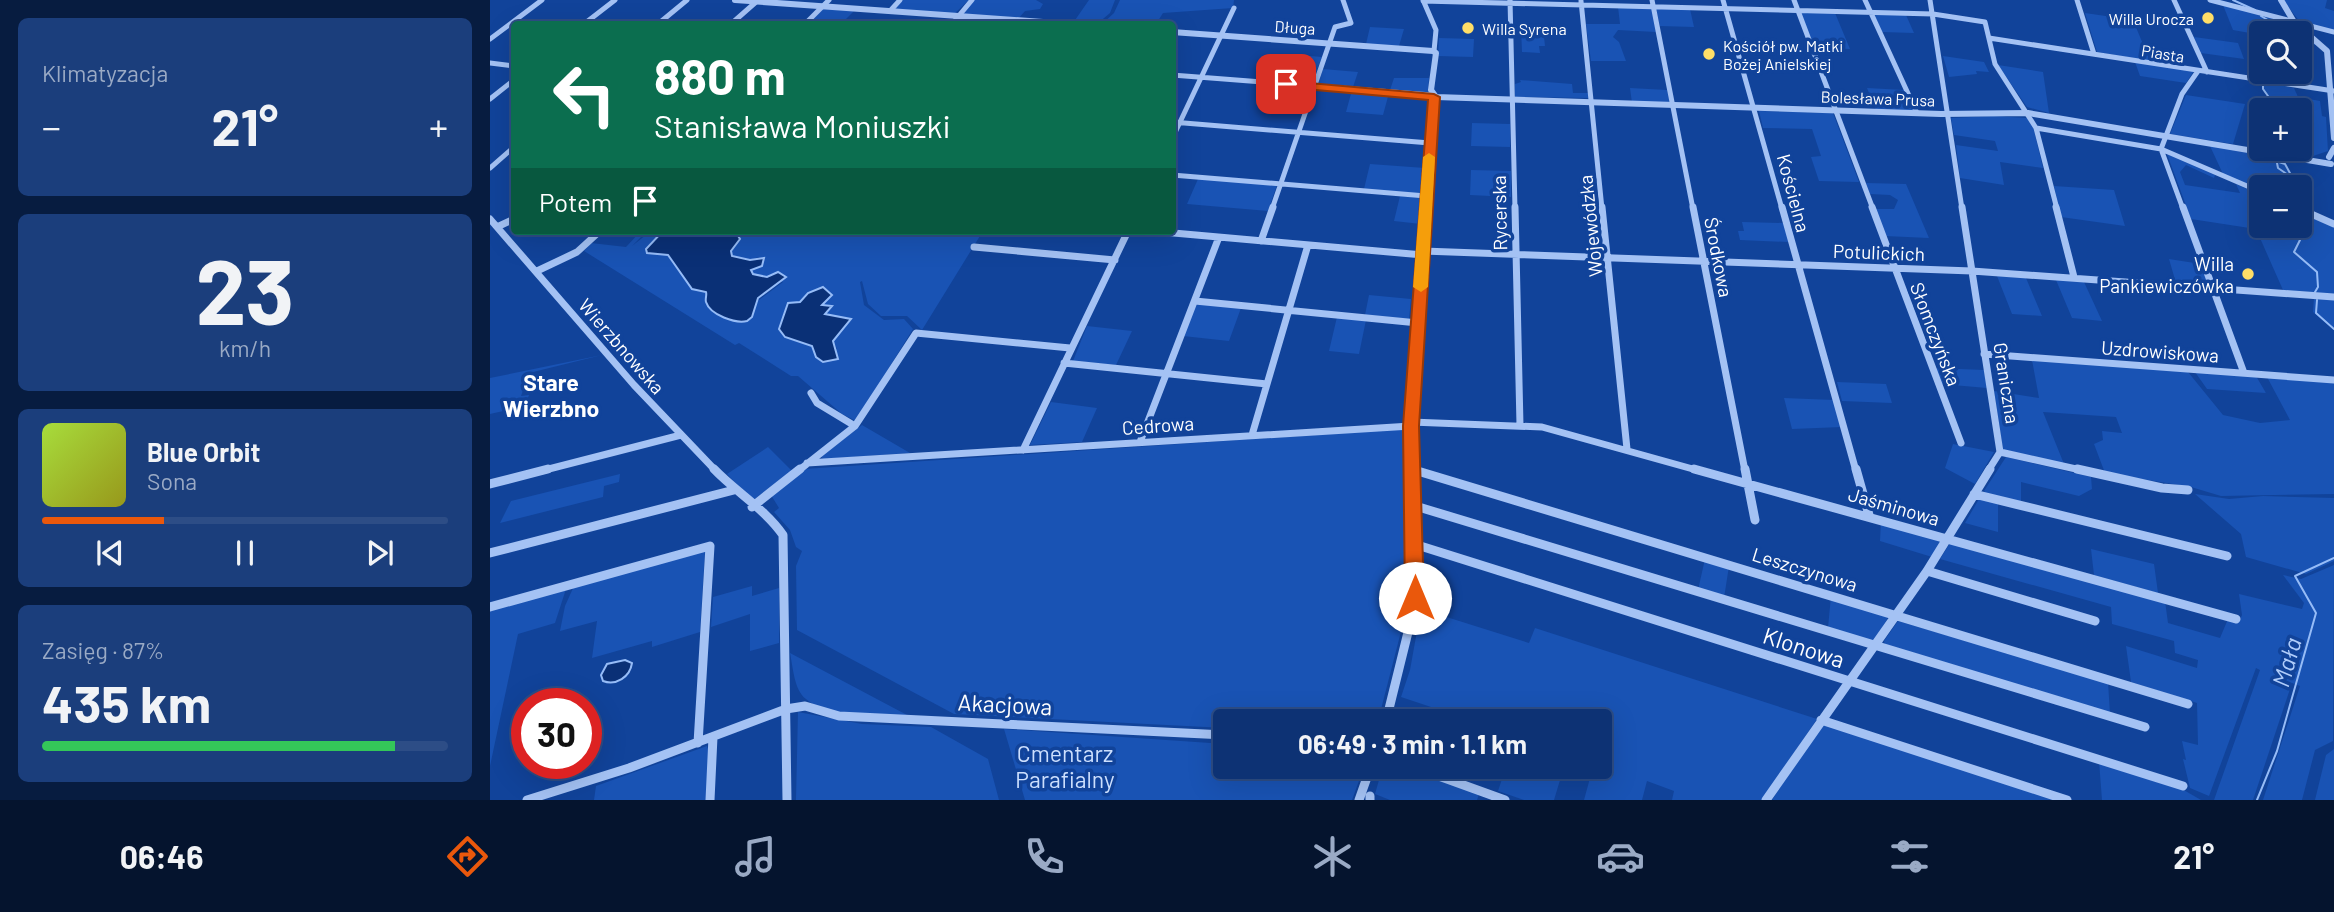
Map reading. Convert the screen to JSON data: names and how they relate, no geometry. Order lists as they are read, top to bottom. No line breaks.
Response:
{"streets":{"street":["Długa","Piasta","Bolesława Prusa","Kościelna","Rycerska","Wojewódzka","Potulickich","Środkowa","Słomczyńska","Wierzbnowska","Uzdrowiskowa","Graniczna","Cedrowa","Jaśminowa","Leszczynowa","Klonowa","Akacjowa"]},"crossings":[["Bolesława Prusa","Kościelna"],["Bolesława Prusa","Rycerska"],["Bolesława Prusa","Wojewódzka"],["Bolesława Prusa","Środkowa"],["Bolesława Prusa","Słomczyńska"],["Bolesława Prusa","Graniczna"],["Kościelna","Potulickich"],["Kościelna","Jaśminowa"],["Rycerska","Potulickich"],["Rycerska","Cedrowa"],["Wojewódzka","Potulickich"],["Wojewódzka","Jaśminowa"],["Potulickich","Środkowa"],["Potulickich","Słomczyńska"],["Potulickich","Graniczna"],["Środkowa","Jaśminowa"],["Wierzbnowska","Akacjowa"],["Uzdrowiskowa","Graniczna"],["Graniczna","Jaśminowa"],["Graniczna","Leszczynowa"],["Graniczna","Klonowa"],["Cedrowa","Jaśminowa"]],"districts":["Stare Wierzbno"],"water":["Mała"],"parks":["Cmentarz Parafialny"],"places":["Willa Urocza","Willa Syrena","Kościół pw. Matki Bożej Anielskiej","Willa Pankiewiczówka"],"page":{"tile":["Klimatyzacja",["23","km/h"],["Zasięg · 87%","435 km"]],"map_buttons":["+","−"],"turn":["880 m","Stanisława Moniuszki"],"heat":["−","21°","+"],"then":"Potem","song":["Blue Orbit","Sona"],"limit":"30","trip":"06:49 · 3 min · 1.1 km","tabs":["06:46","21°"]}}
